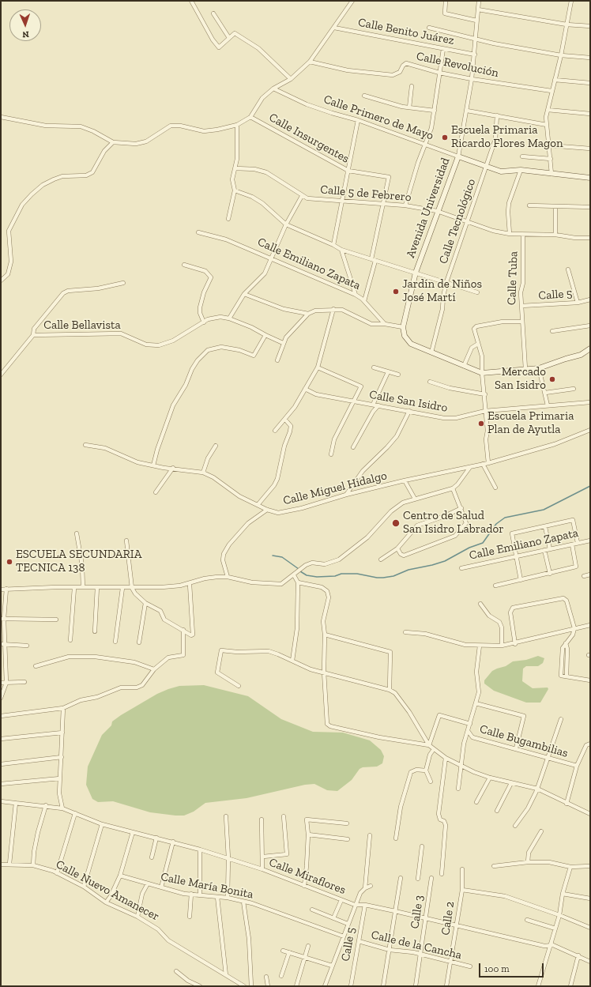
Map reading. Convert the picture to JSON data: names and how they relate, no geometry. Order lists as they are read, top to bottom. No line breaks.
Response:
{"streets":{"street":["Calle Benito Juárez","Calle Revolución","Calle Primero de Mayo","Calle Insurgentes","Calle 5 de Febrero","Avenida Universidad","Calle Tecnológico","Calle Emiliano Zapata","Calle Tuba","Calle 5","Calle Bellavista","Calle San Isidro","Calle Miguel Hidalgo","Calle Bugambilias","Calle Miraflores","Calle María Bonita","Calle Nuevo Amanecer","Calle 3","Calle 2","Calle de la Cancha"]},"crossings":[["Calle Benito Juárez","Avenida Universidad"],["Calle Revolución","Avenida Universidad"],["Calle Primero de Mayo","Avenida Universidad"],["Calle Primero de Mayo","Calle Tecnológico"],["Calle Insurgentes","Calle 5 de Febrero"],["Calle Insurgentes","Calle Emiliano Zapata"],["Calle 5 de Febrero","Avenida Universidad"],["Calle 5 de Febrero","Calle Tecnológico"],["Calle 5 de Febrero","Calle Tuba"],["Calle Tuba","Calle 5"],["Calle 5","Calle Miraflores"],["Calle 5","Calle de la Cancha"],["Calle Miraflores","Calle 3"],["Calle Miraflores","Calle 2"],["Calle 3","Calle de la Cancha"],["Calle 2","Calle de la Cancha"]],"places":["Escuela Primaria Ricardo Flores Magon","Jardín de Niños José Martí","Mercado San Isidro","Escuela Primaria Plan de Ayutla","Centro de Salud San Isidro Labrador","ESCUELA SECUNDARIA TECNICA 138"],"scale_bar":"100 m","north":"bottom"}
